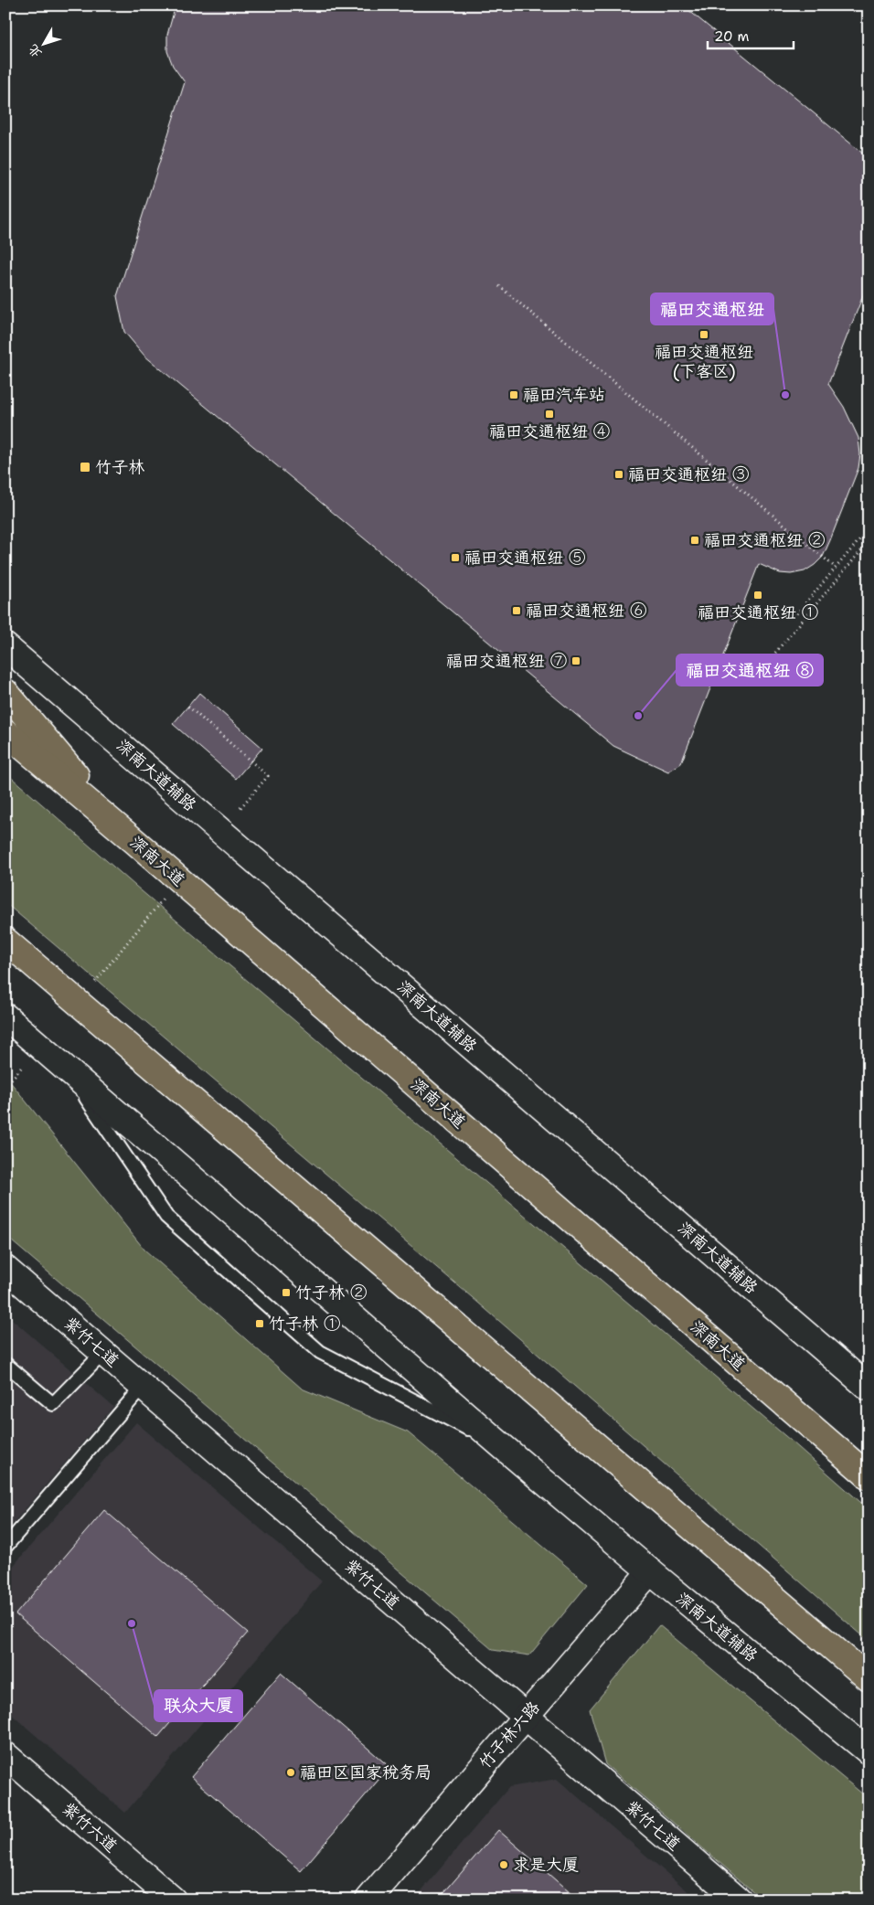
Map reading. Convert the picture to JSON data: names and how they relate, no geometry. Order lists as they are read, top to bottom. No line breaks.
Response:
{"streets":{"main road":["深南大道辅路","深南大道","紫竹七道","竹子林六路","紫竹六道"]},"crossings":[["深南大道辅路","竹子林六路"],["紫竹七道","竹子林六路"]],"places":{"transit":["福田交通枢纽 (下客区)","福田汽车站","福田交通枢纽 ④","竹子林","福田交通枢纽 ③","福田交通枢纽 ②","福田交通枢纽 ⑤","福田交通枢纽 ①","福田交通枢纽 ⑥","福田交通枢纽 ⑦","竹子林 ②","竹子林 ①"],"other":["福田交通枢纽","福田交通枢纽 ⑧","联众大厦","福田区国家税务局","求是大厦"]},"scale_bar":"20 m","north":"bottom left"}
